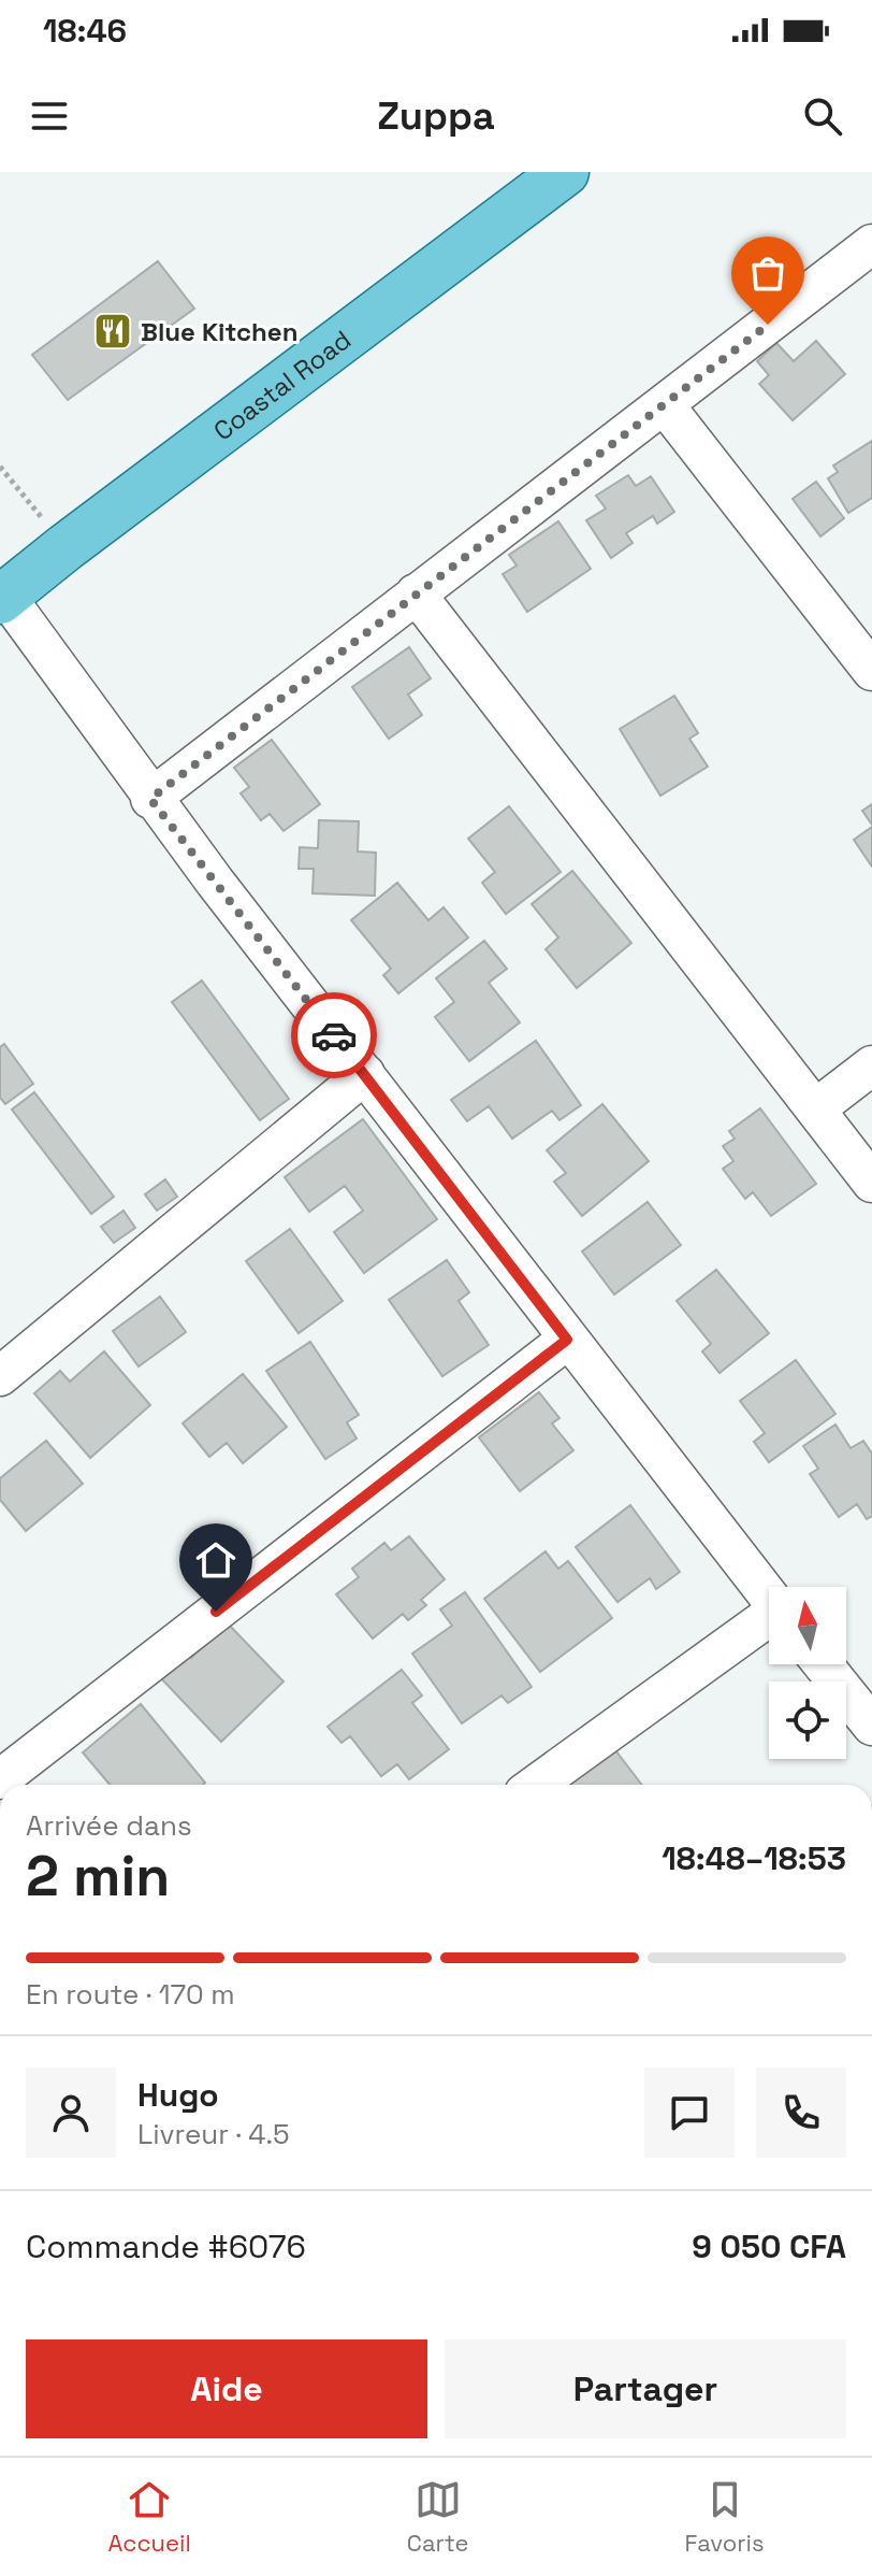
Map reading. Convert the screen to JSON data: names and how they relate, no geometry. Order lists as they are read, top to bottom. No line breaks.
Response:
{"streets":{"main road":["Coastal Road"]},"places":{"restaurant":["Blue Kitchen"]},"north":"top","page":{"status":"18:46","header":"Zuppa","heading":["2 min","Arrivée dans","18:48–18:53"],"panel":["Hugo","Livreur · 4.5","Commande #6076","9 050 CFA"],"bar":"En route · 170 m","buttons":["Aide","Partager"],"tabs":["Accueil","Carte","Favoris"]}}
